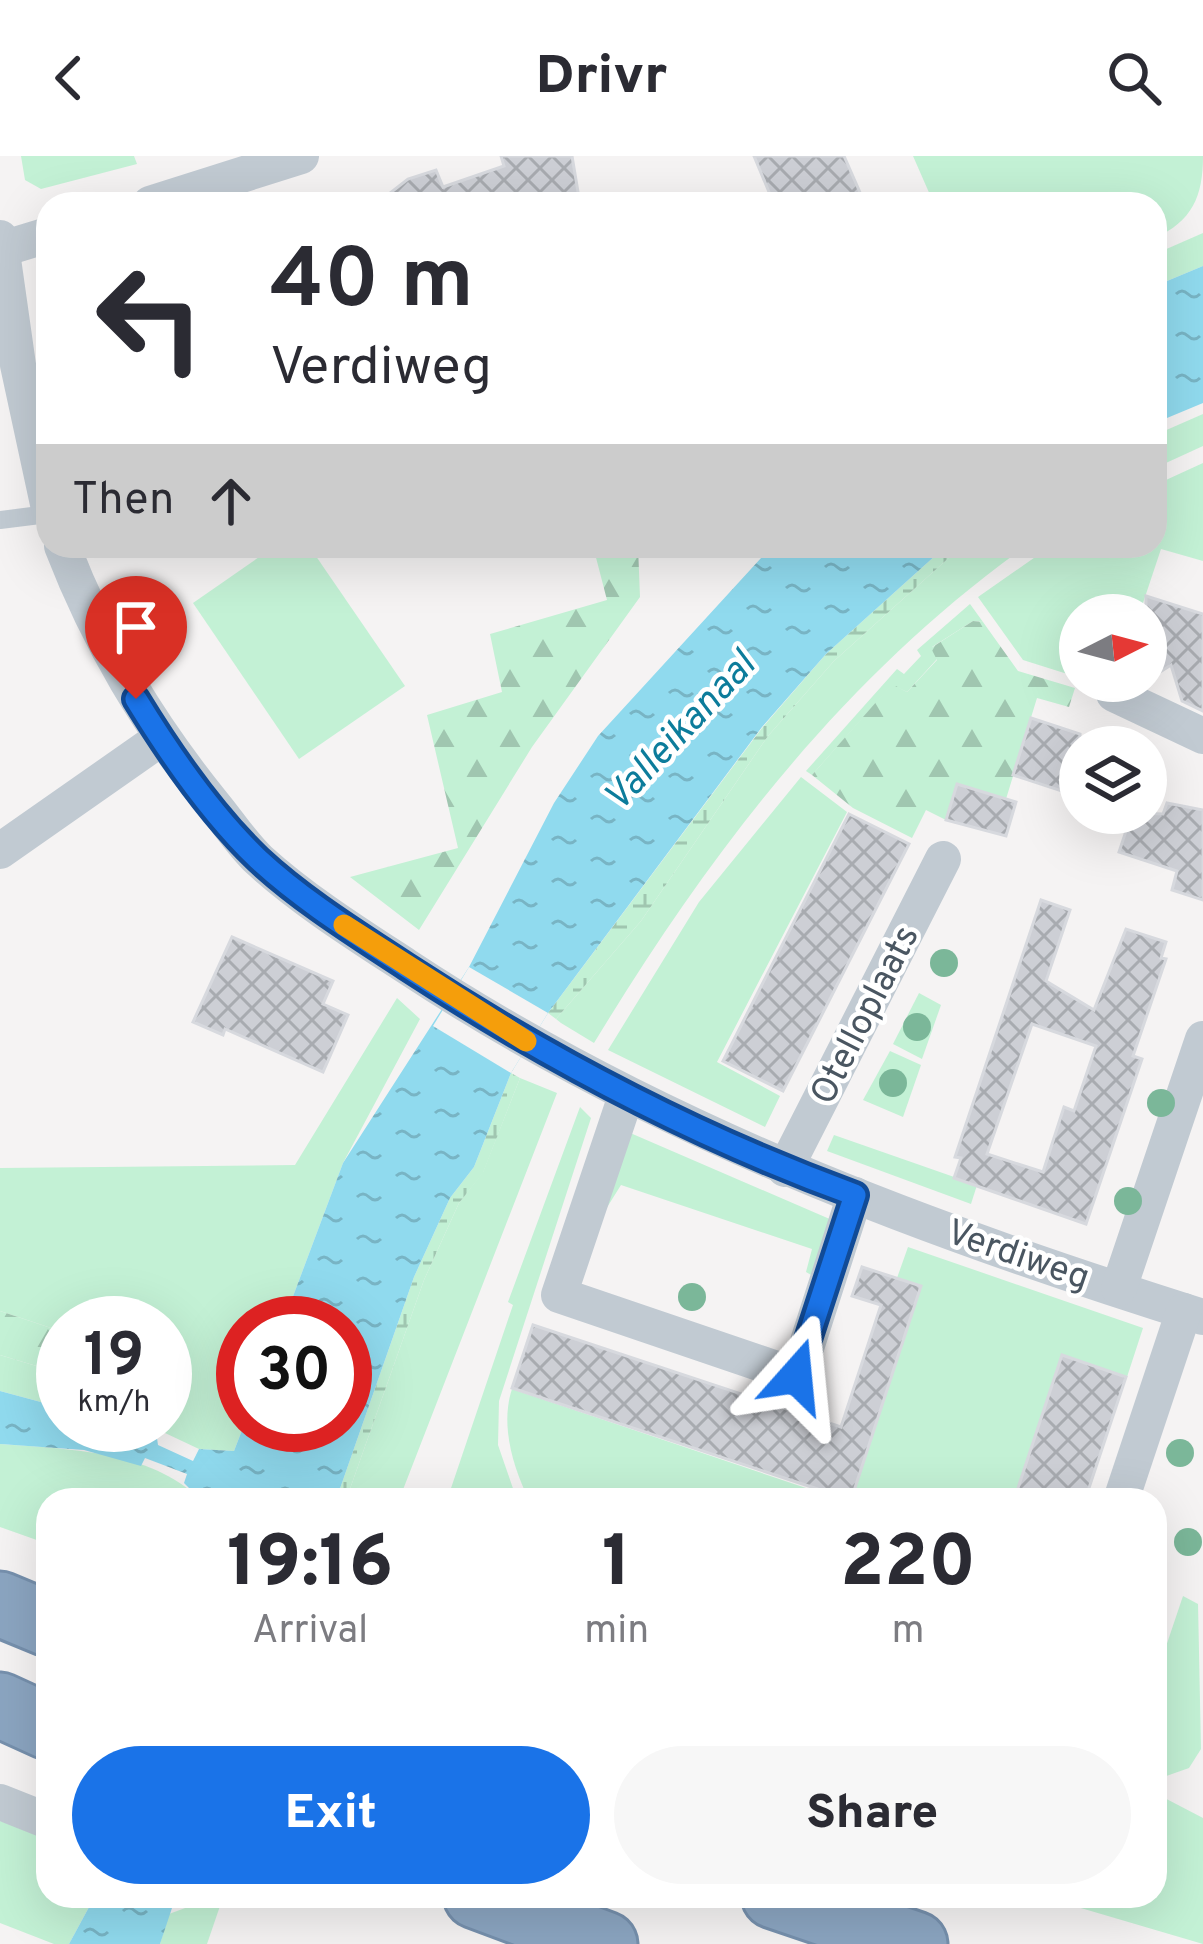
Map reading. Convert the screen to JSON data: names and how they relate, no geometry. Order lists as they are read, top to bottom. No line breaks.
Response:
{"streets":{"street":["Otelloplaats","Verdiweg"]},"crossings":[["Otelloplaats","Verdiweg"]],"water":["Valleikanaal"],"north":"right","page":{"header":"Drivr","turn":["40 m","Verdiweg"],"then":"Then","speed":"19 km/h","limit":"30","eta":["19:16","Arrival","1","min","220","m"],"buttons":["Exit","Share"]}}
